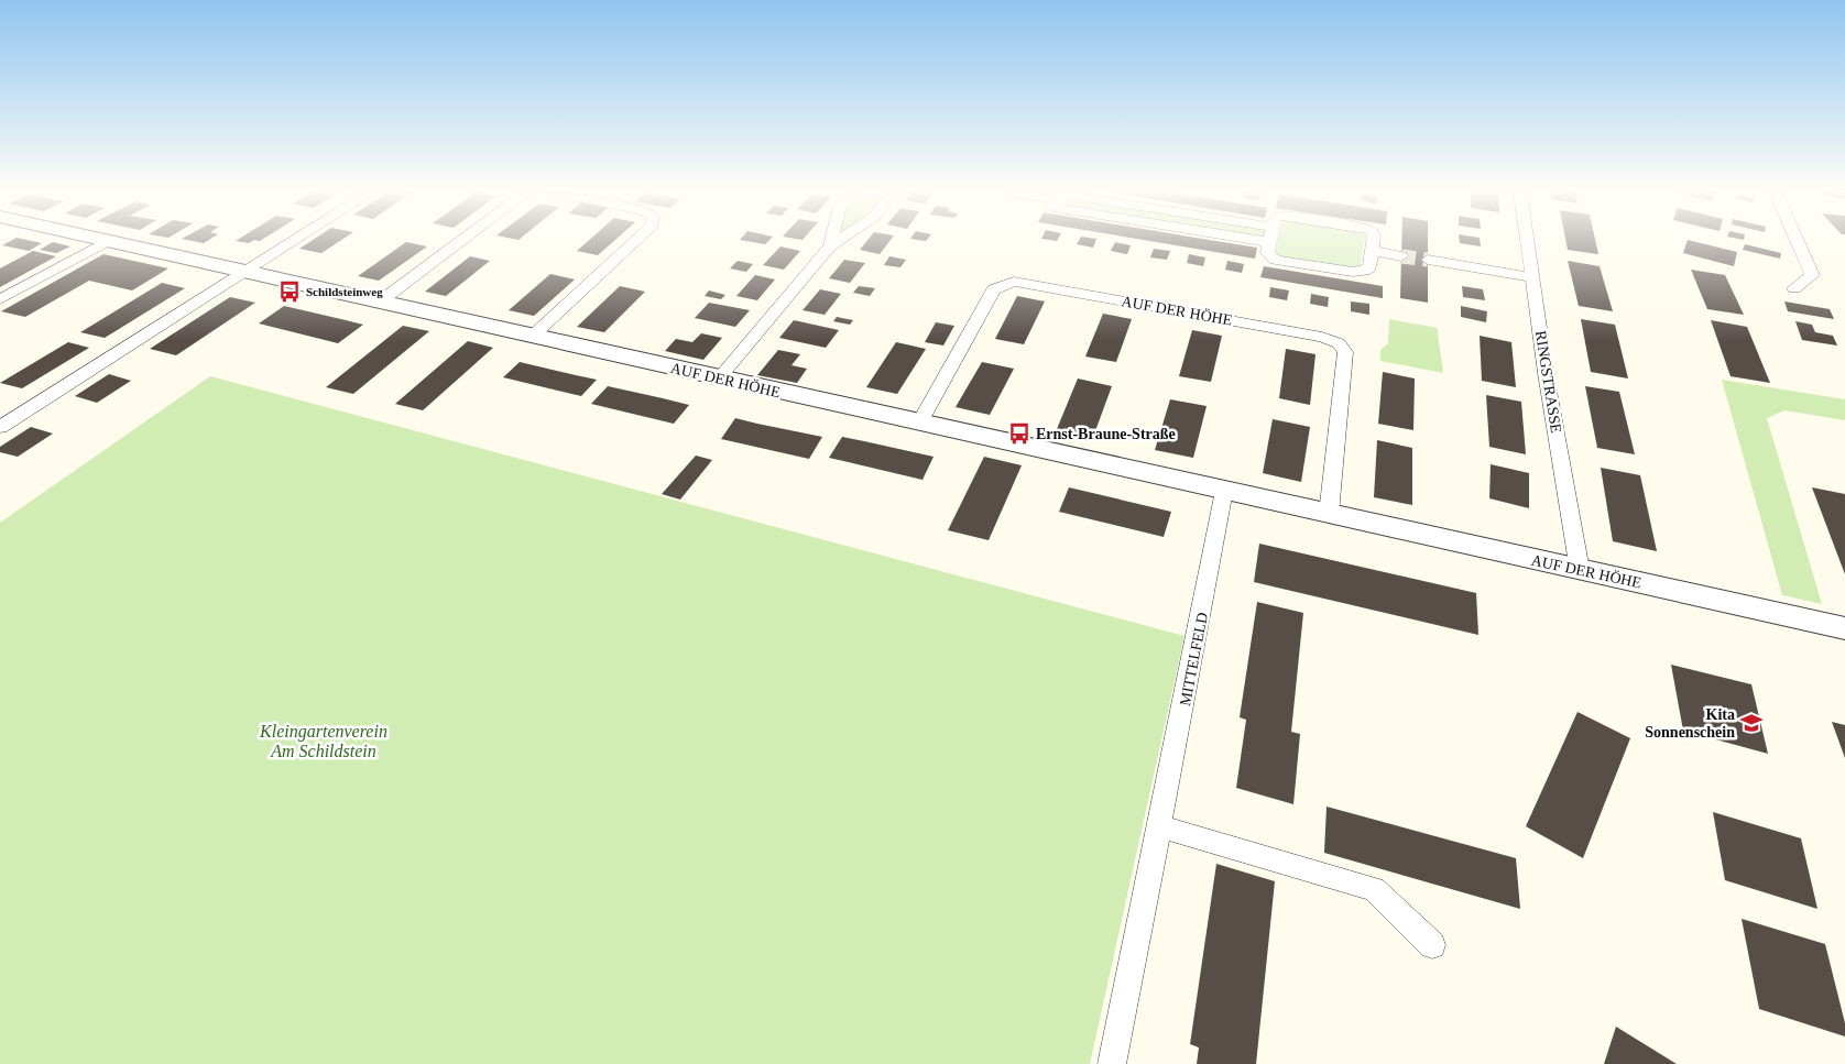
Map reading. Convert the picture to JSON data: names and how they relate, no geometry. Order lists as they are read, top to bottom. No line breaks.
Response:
{"streets":{"street":["AUF DER HÖHE","RINGSTRASSE","MITTELFELD"]},"crossings":[["AUF DER HÖHE","RINGSTRASSE"],["AUF DER HÖHE","MITTELFELD"]],"parks":["Kleingartenverein Am Schildstein"],"places":{"bus stop":["Schildsteinweg","Ernst-Braune-Straße"],"school or university":["Kita Sonnenschein"]}}
